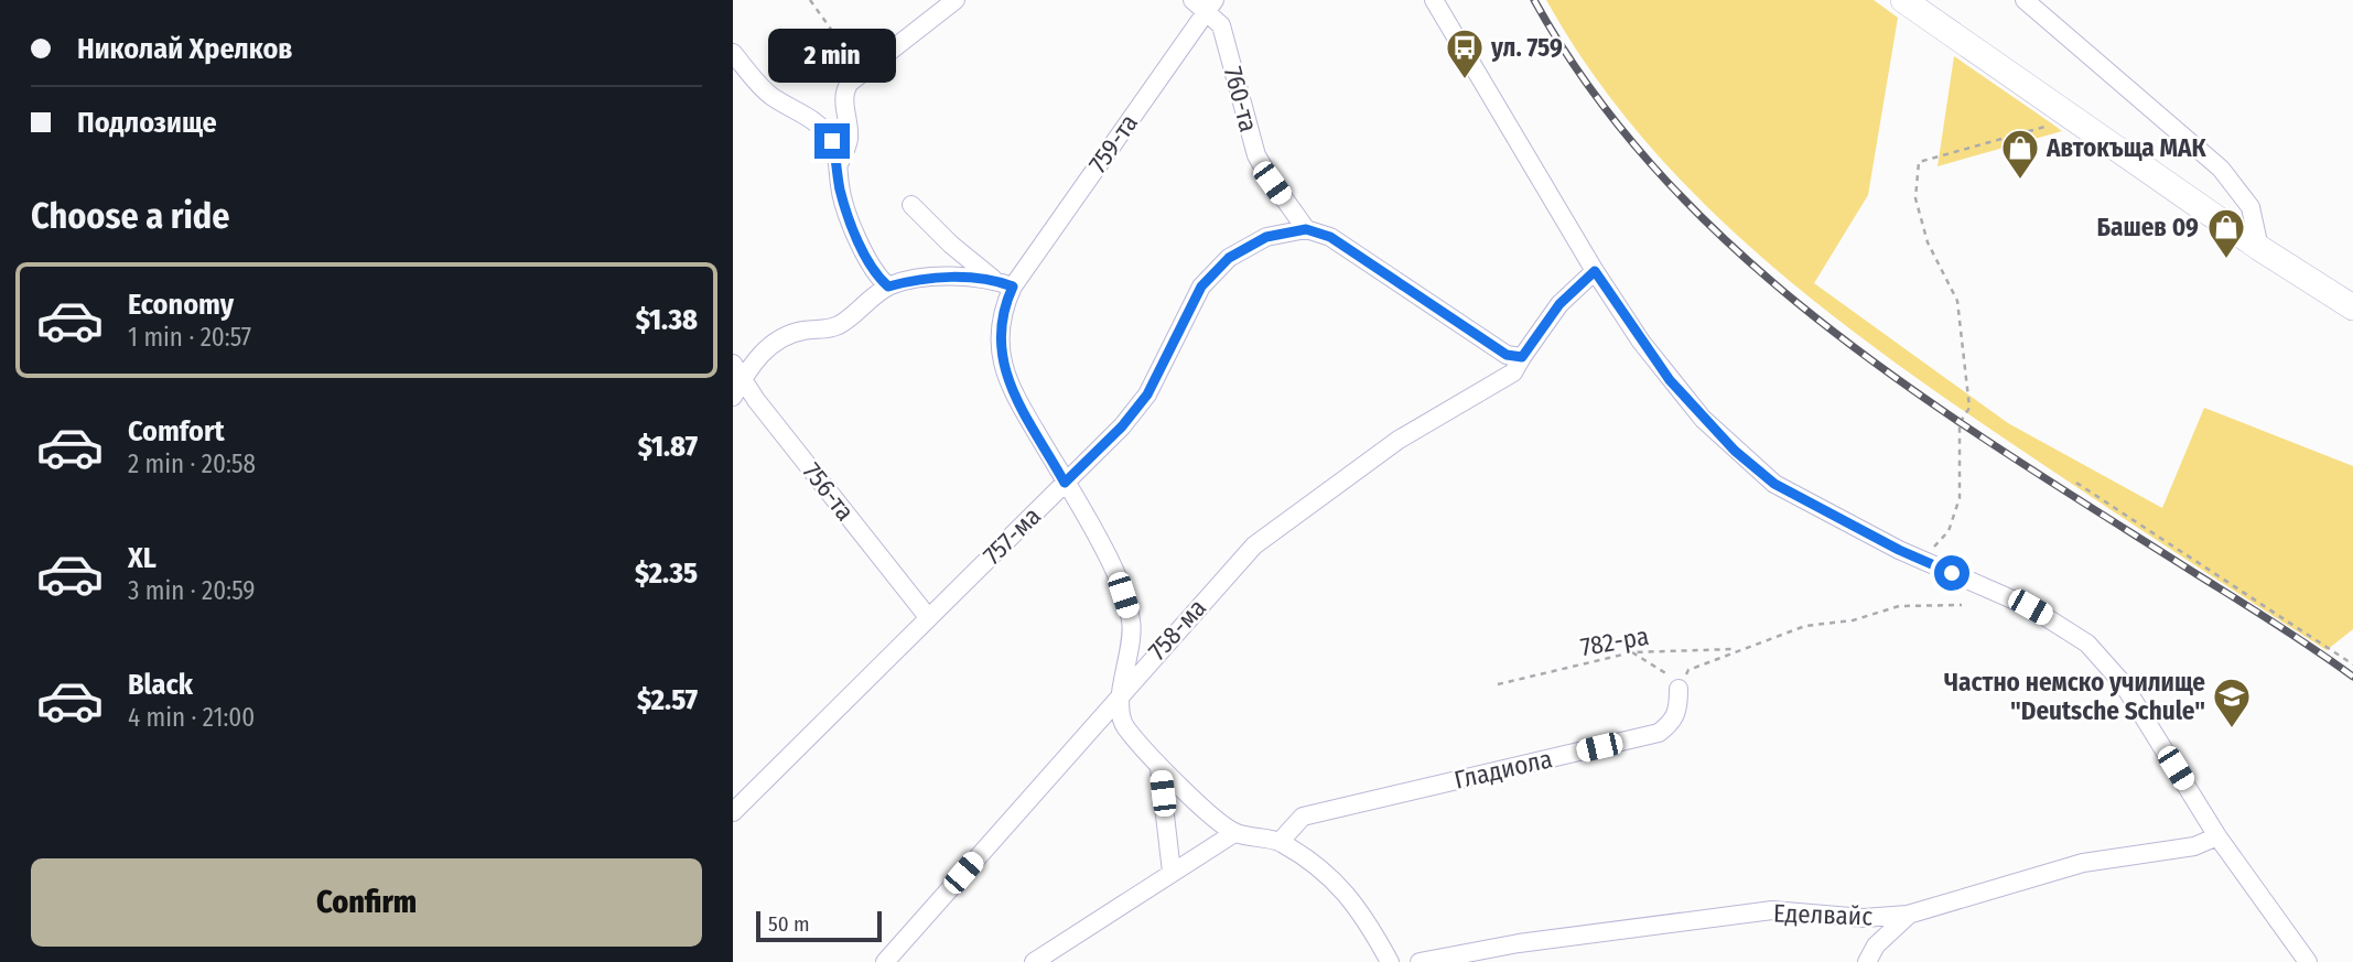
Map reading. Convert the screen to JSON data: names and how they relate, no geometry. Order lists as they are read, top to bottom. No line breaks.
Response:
{"streets":{"street":["760-та","759-та","756-та","757-ма","758-ма","Гладиола","Еделвайс"],"path":["782-ра"]},"crossings":[["760-та","759-та"],["760-та","757-ма"],["759-та","757-ма"],["759-та","758-ма"],["756-та","757-ма"]],"places":{"bus stop":["ул. 759"],"shop":["Автокъща МАК","Башев 09"],"school or university":["Частно немско училище \"Deutsche Schule\""]},"scale_bar":"50 m","page":{"banner":["Николай Хрелков","Подлозище"],"bubble":"2 min","heading":"Choose a ride","list":[{"name":"Economy","note":"1 min · 20:57","value":"$1.38"},{"name":"Comfort","note":"2 min · 20:58","value":"$1.87"},{"name":"XL","note":"3 min · 20:59","value":"$2.35"},{"name":"Black","note":"4 min · 21:00","value":"$2.57"}],"buttons":"Confirm","scale":"50 m"}}
